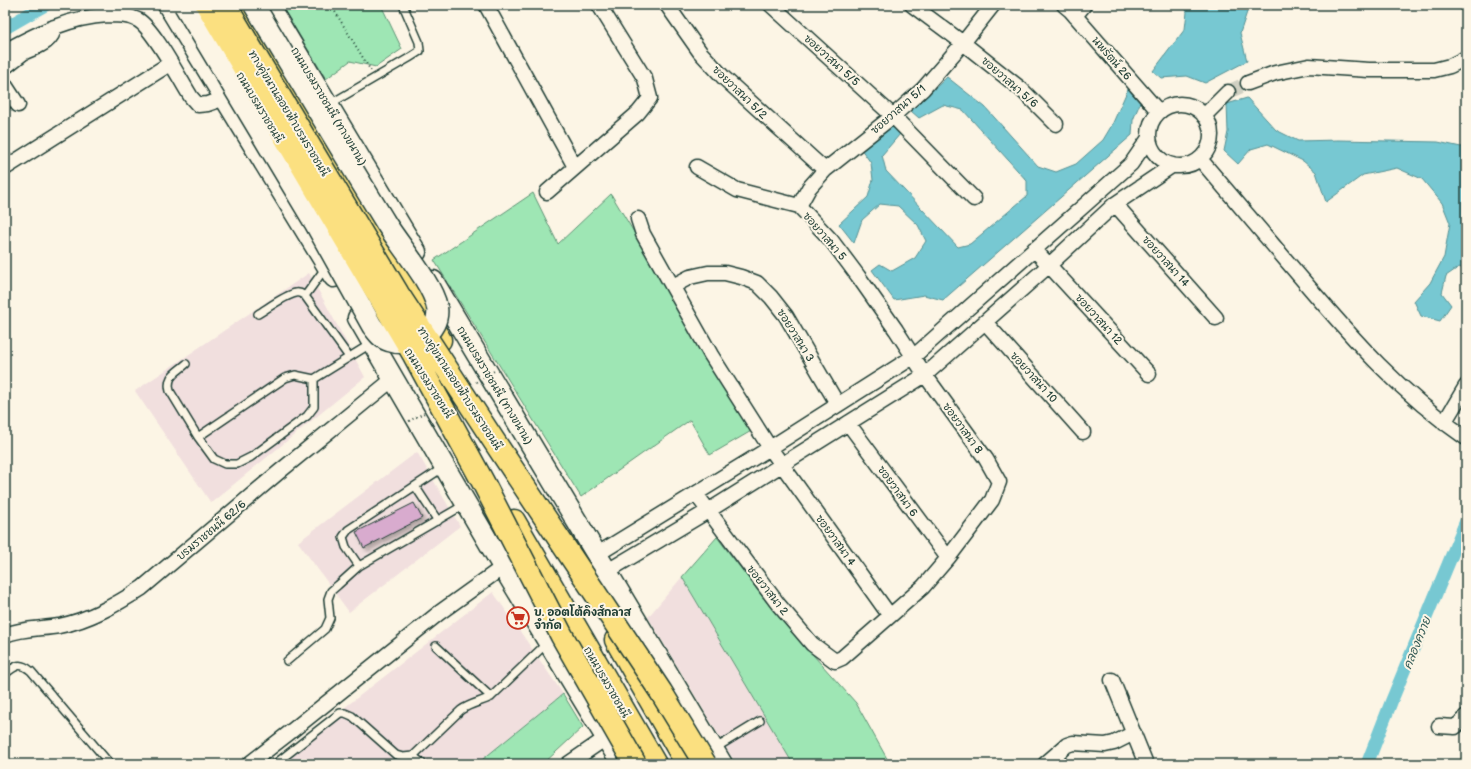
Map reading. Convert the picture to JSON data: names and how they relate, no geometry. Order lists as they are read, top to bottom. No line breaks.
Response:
{"streets":{"main road":["ถนนบรมราชชนนี (ทางขนาน)","ถนนบรมราชชนนี","ทางคู่ขนานลอยฟ้าบรมราชชนนี"],"street":["นพรัตน์ 26","ซอยวาสนา 5/5","ซอยวาสนา 5/6","ซอยวาสนา 5/2","ซอยวาสนา 5/1","ซอยวาสนา 5","ซอยวาสนา 14","ซอยวาสนา 12","ซอยวาสนา 3","ซอยวาสนา 10","ซอยวาสนา 8","ซอยวาสนา 6","บรมราชชนนี 62/6","ซอยวาสนา 4","ซอยวาสนา 2"]},"crossings":[["ซอยวาสนา 5/5","ซอยวาสนา 5/1"],["ซอยวาสนา 5/6","ซอยวาสนา 5/1"],["ซอยวาสนา 5/2","ซอยวาสนา 5/1"],["ถนนบรมราชชนนี (ทางขนาน)","ทางคู่ขนานลอยฟ้าบรมราชชนนี"],["ซอยวาสนา 5/1","ซอยวาสนา 5"],["ซอยวาสนา 5","ซอยวาสนา 8"],["ซอยวาสนา 3","ซอยวาสนา 4"],["ซอยวาสนา 8","ซอยวาสนา 6"],["ซอยวาสนา 4","ซอยวาสนา 2"]],"water":["คลองควาย"],"places":{"supermarket":["บ. ออตโต้คิงส์กลาส จำกัด"]}}
